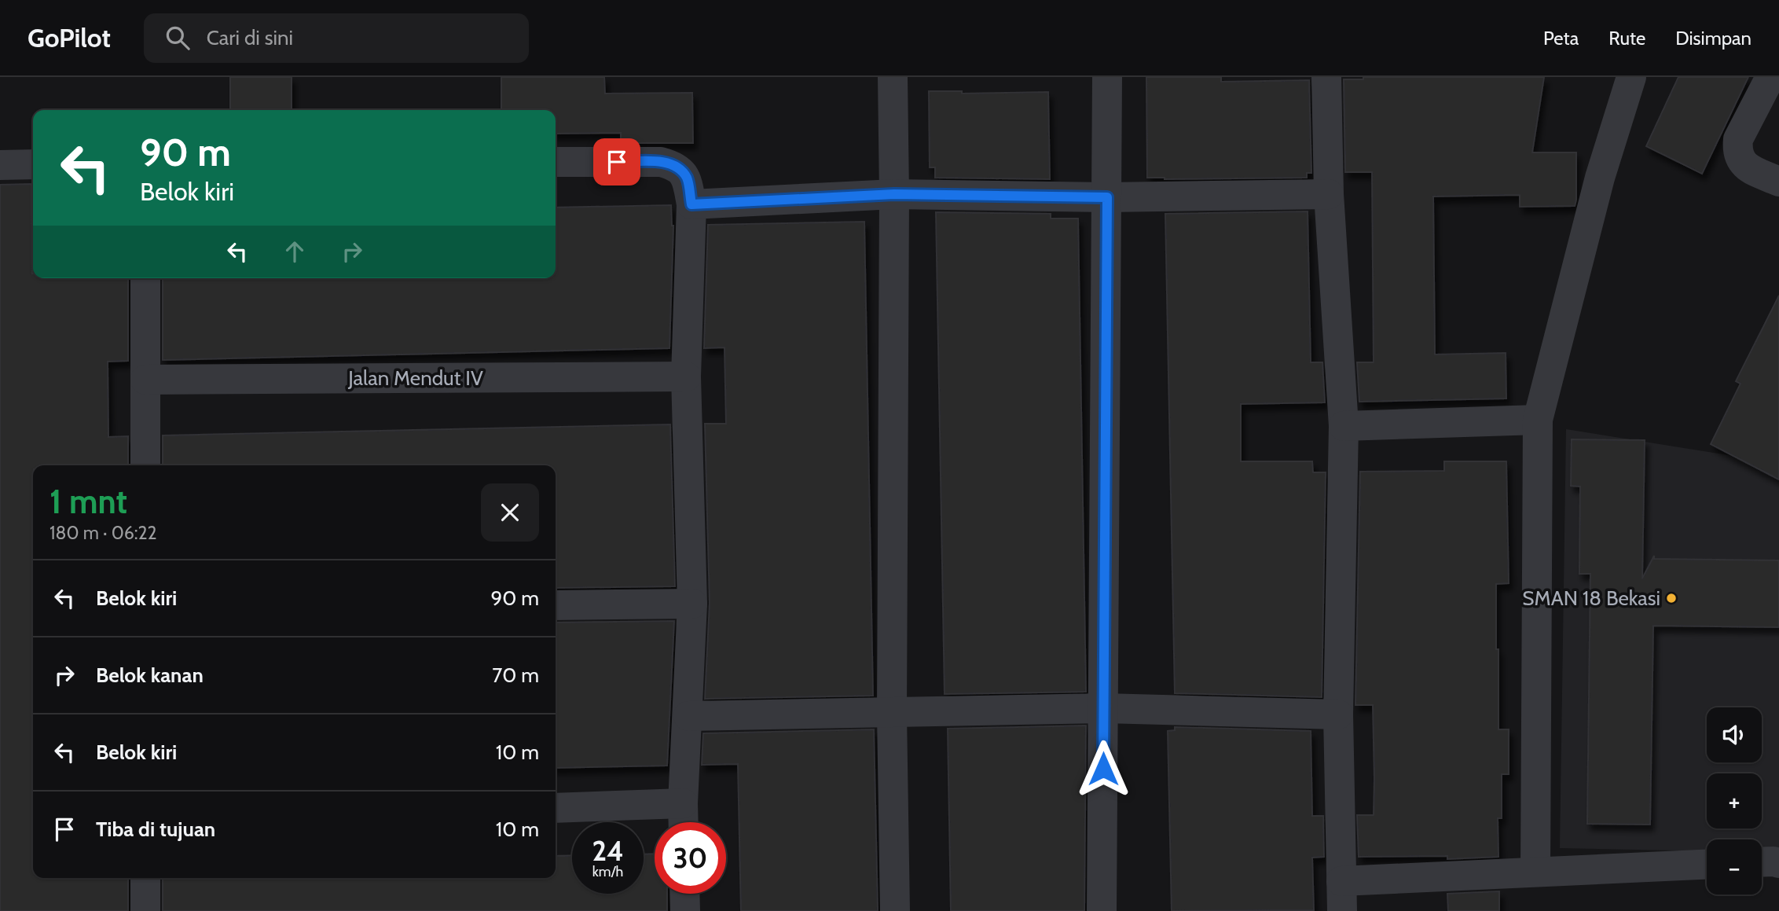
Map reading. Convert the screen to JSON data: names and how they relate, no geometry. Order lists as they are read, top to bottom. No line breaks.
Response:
{"streets":{"street":["Jalan Mendut IV"]},"places":["SMAN 18 Bekasi"],"page":{"header":"GoPilot","search":"Cari di sini","nav":["Peta","Rute","Disimpan"],"turn":["90 m","Belok kiri"],"heading":["1 mnt","180 m · 06:22"],"list":[{"name":"Belok kiri","value":"90 m"},{"name":"Belok kanan","value":"70 m"},{"name":"Belok kiri","value":"10 m"},{"name":"Tiba di tujuan","value":"10 m"}],"map_buttons":["+","−"],"speed":"24 km/h","limit":"30"}}
